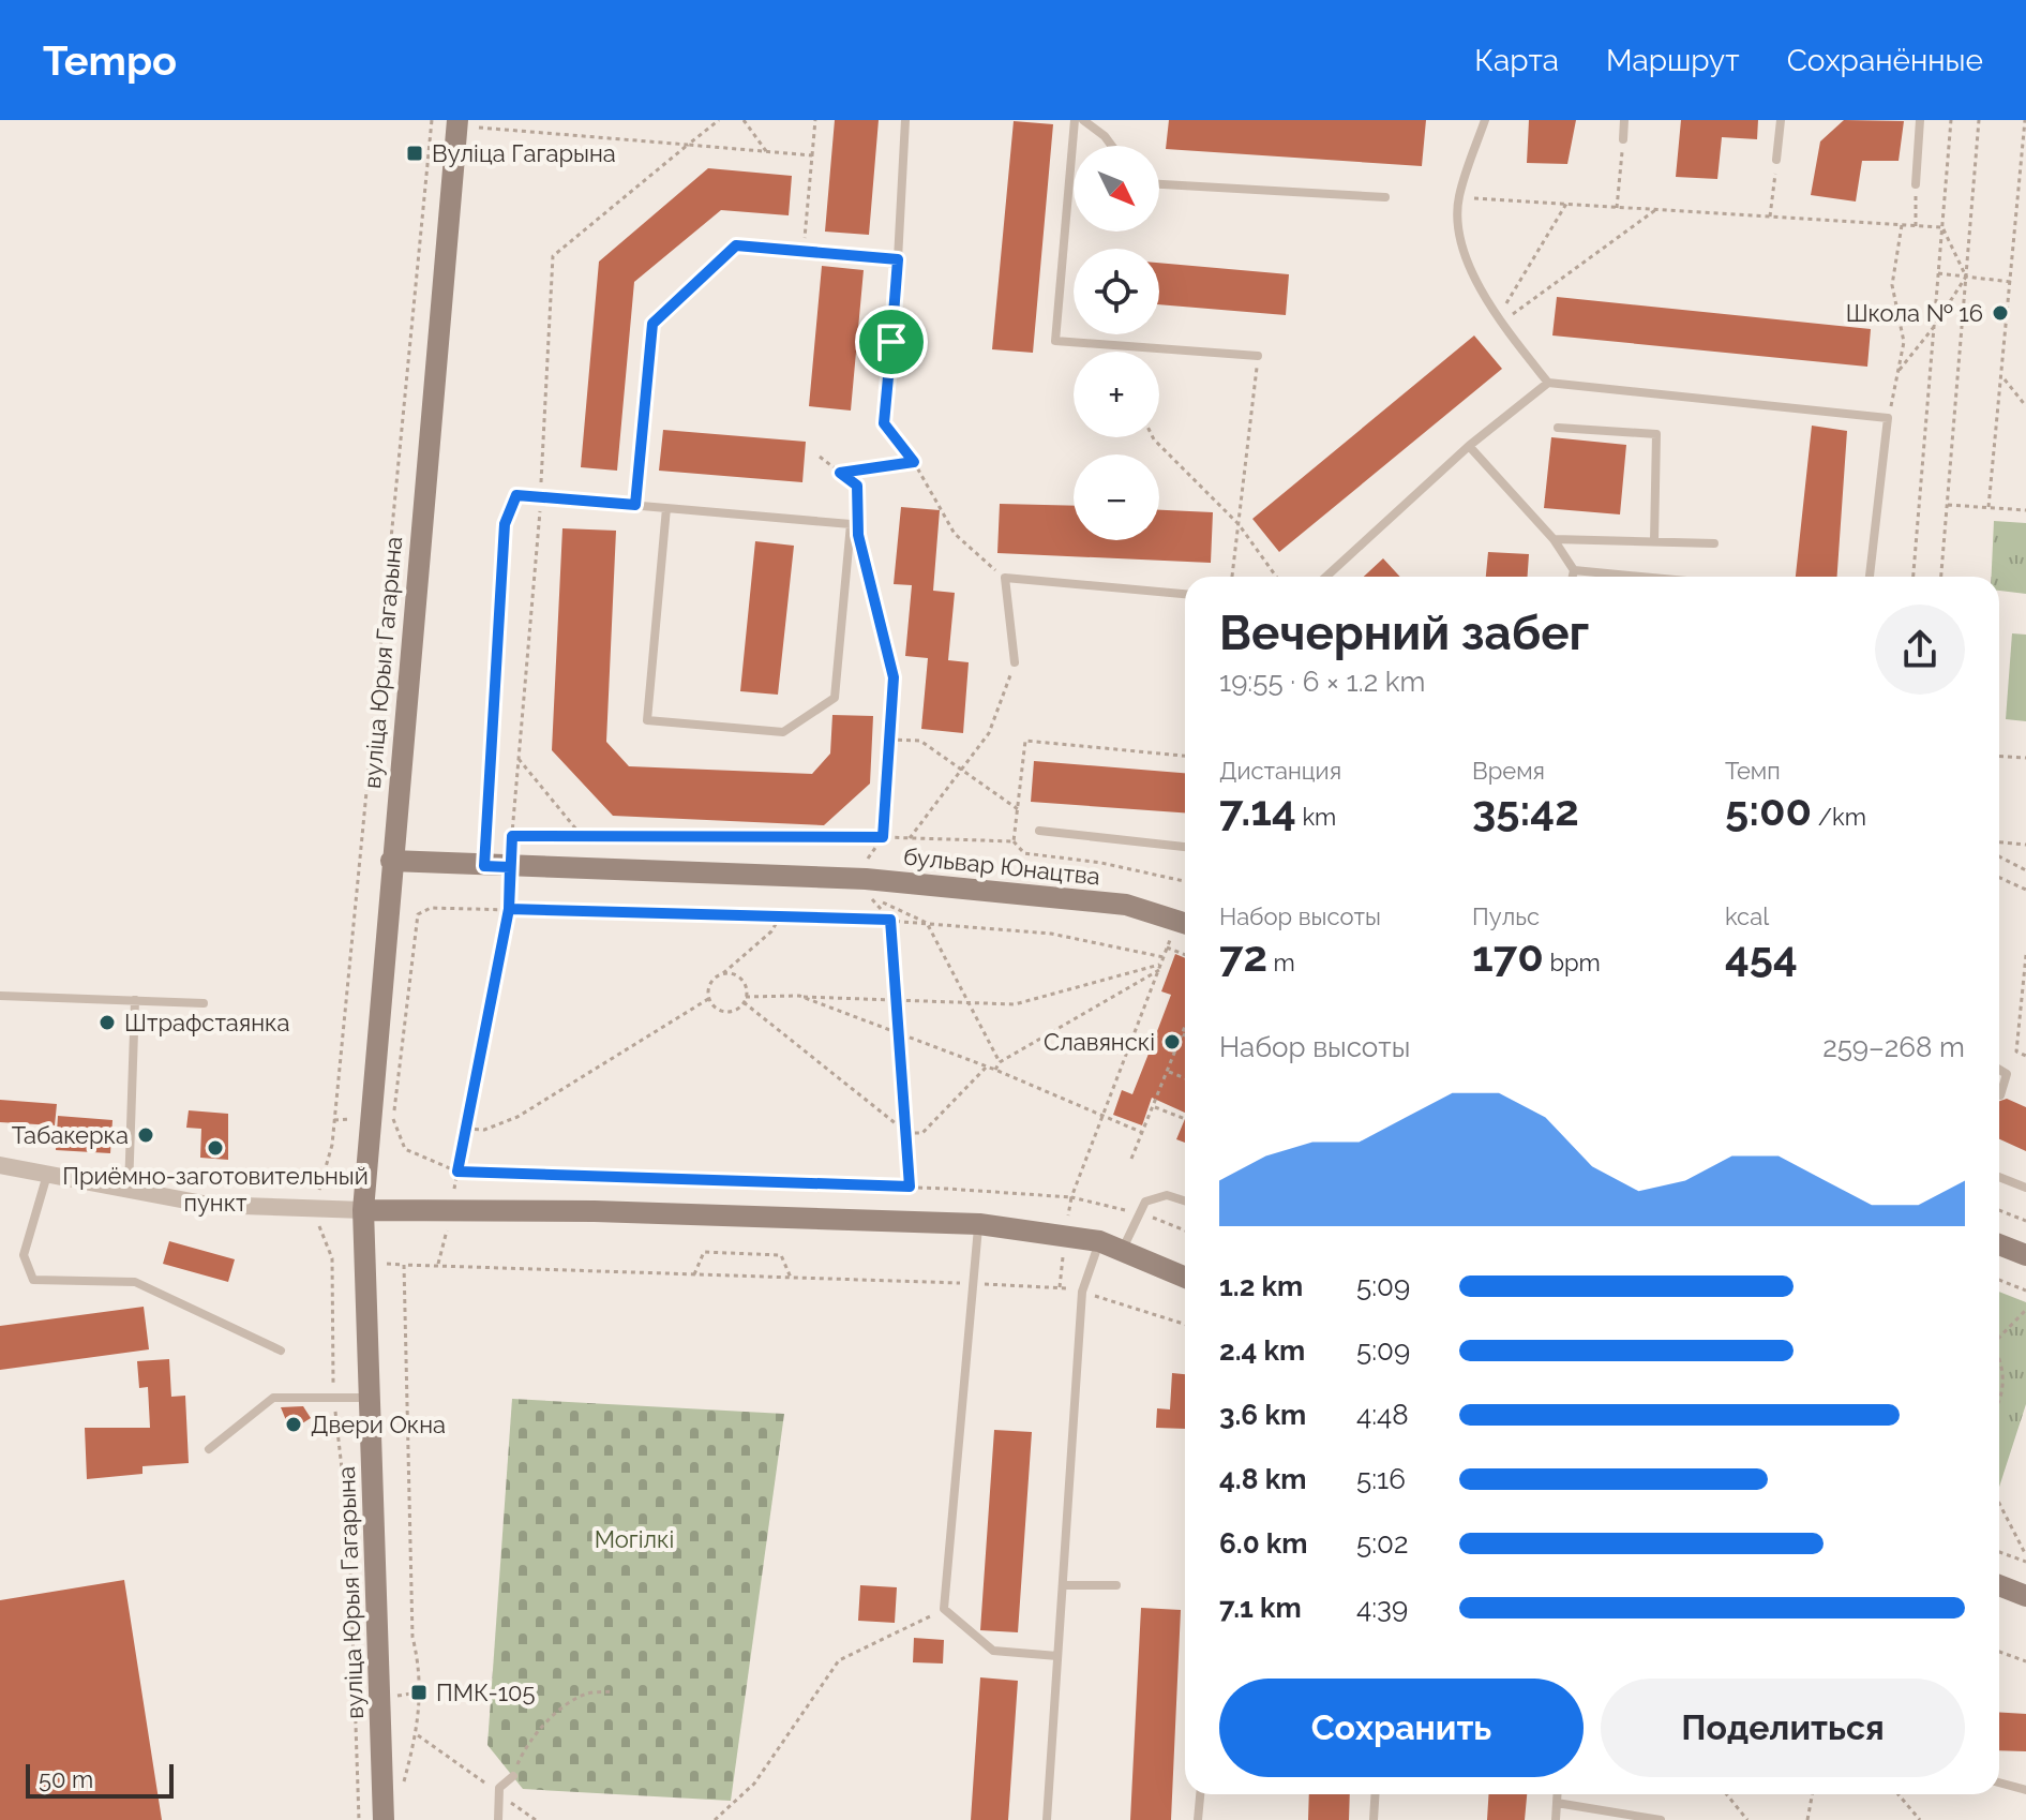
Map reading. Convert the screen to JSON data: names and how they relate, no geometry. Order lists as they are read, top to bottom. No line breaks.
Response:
{"streets":{"main road":["вуліца Юрыя Гагарына","бульвар Юнацтва"]},"crossings":[["вуліца Юрыя Гагарына","бульвар Юнацтва"]],"parks":["Могілкі"],"places":{"transit":["Вуліца Гагарына","ПМК-105"],"other":["Школа № 16","Штрафстаянка","Славянскі","Табакерка","Приёмно-заготовительный пункт","Двери Окна"]},"scale_bar":"50 m","north":"bottom right","page":{"header":"Tempo","nav":["Карта","Маршрут","Сохранённые"],"map_buttons":["+","−"],"heading":["Вечерний забег","19:55 · 6 × 1.2 km"],"stats":[["Дистанция","7.14 km"],["Время","35:42"],["Темп","5:00 /km"],["Набор высоты","72 m"],["Пульс","170 bpm"],["kcal","454"]],"chart":["Набор высоты","259–268 m"],"list":[{"name":"1.2 km","note":"5:09"},{"name":"2.4 km","note":"5:09"},{"name":"3.6 km","note":"4:48"},{"name":"4.8 km","note":"5:16"},{"name":"6.0 km","note":"5:02"},{"name":"7.1 km","note":"4:39"}],"buttons":["Сохранить","Поделиться"],"scale":"50 m"}}
